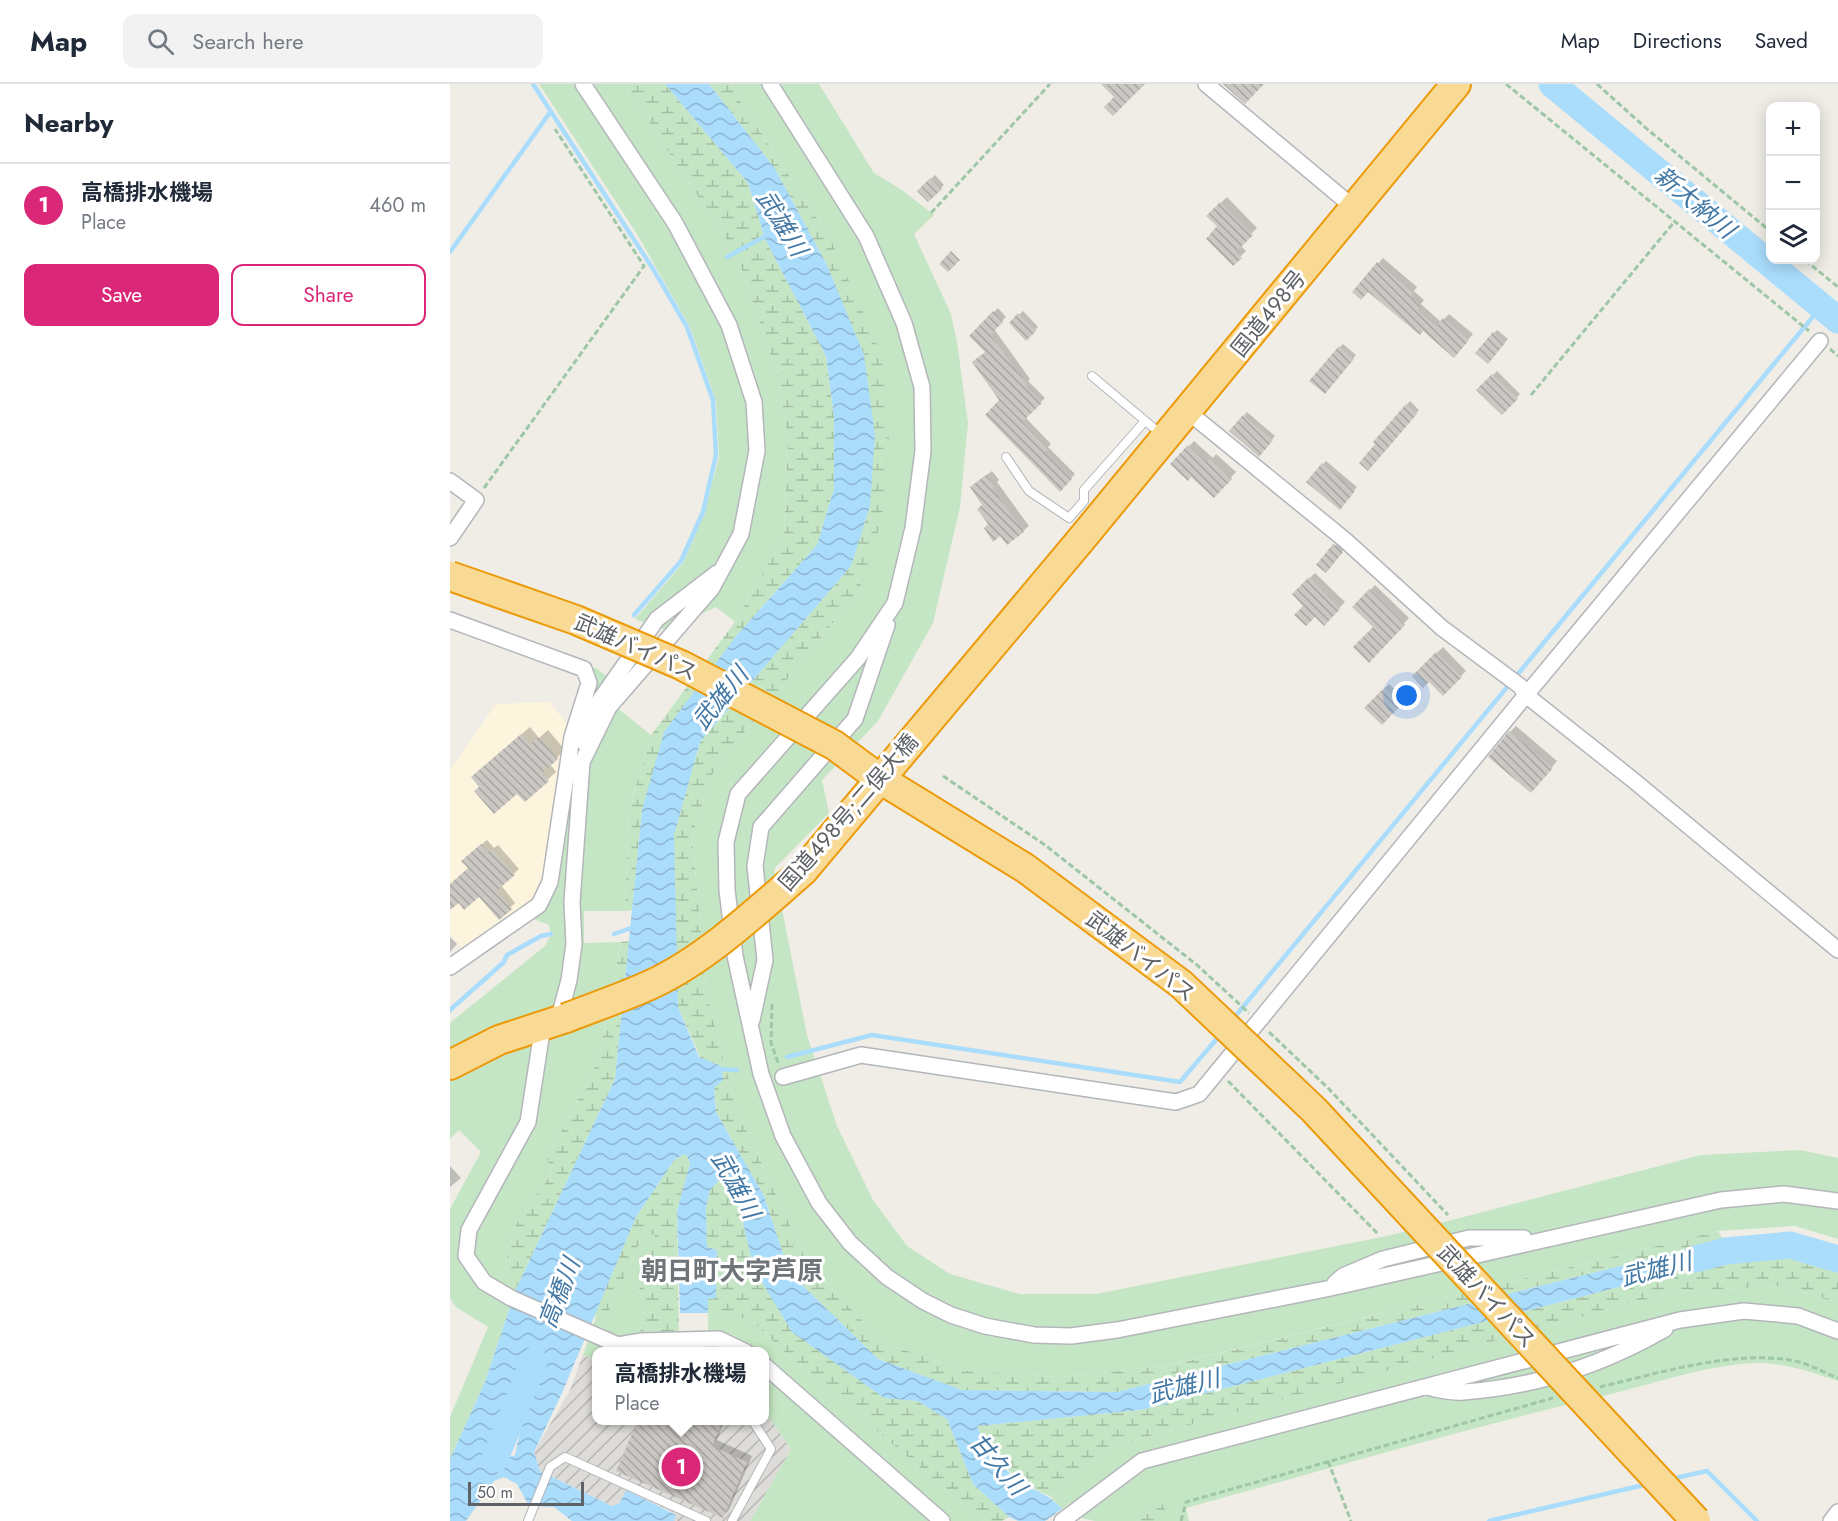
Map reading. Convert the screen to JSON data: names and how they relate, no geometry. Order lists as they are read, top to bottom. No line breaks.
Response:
{"streets":{"highway":["国道498号","武雄バイパス","国道498号;二俣大橋"]},"crossings":[["国道498号","国道498号;二俣大橋"],["武雄バイパス","国道498号;二俣大橋"]],"districts":["朝日町大字芦原"],"water":["新大納川","武雄川","高橋川","甘久川"],"scale_bar":"50 m","page":{"header":"Map","search":"Search here","nav":["Map","Directions","Saved"],"heading":"Nearby","map_buttons":["+","−"],"list":[{"mark":"1","name":"高橋排水機場","note":"Place","value":"460 m"}],"buttons":["Save","Share"],"popup":["高橋排水機場","Place"],"pins":"1","scale":"50 m"}}
